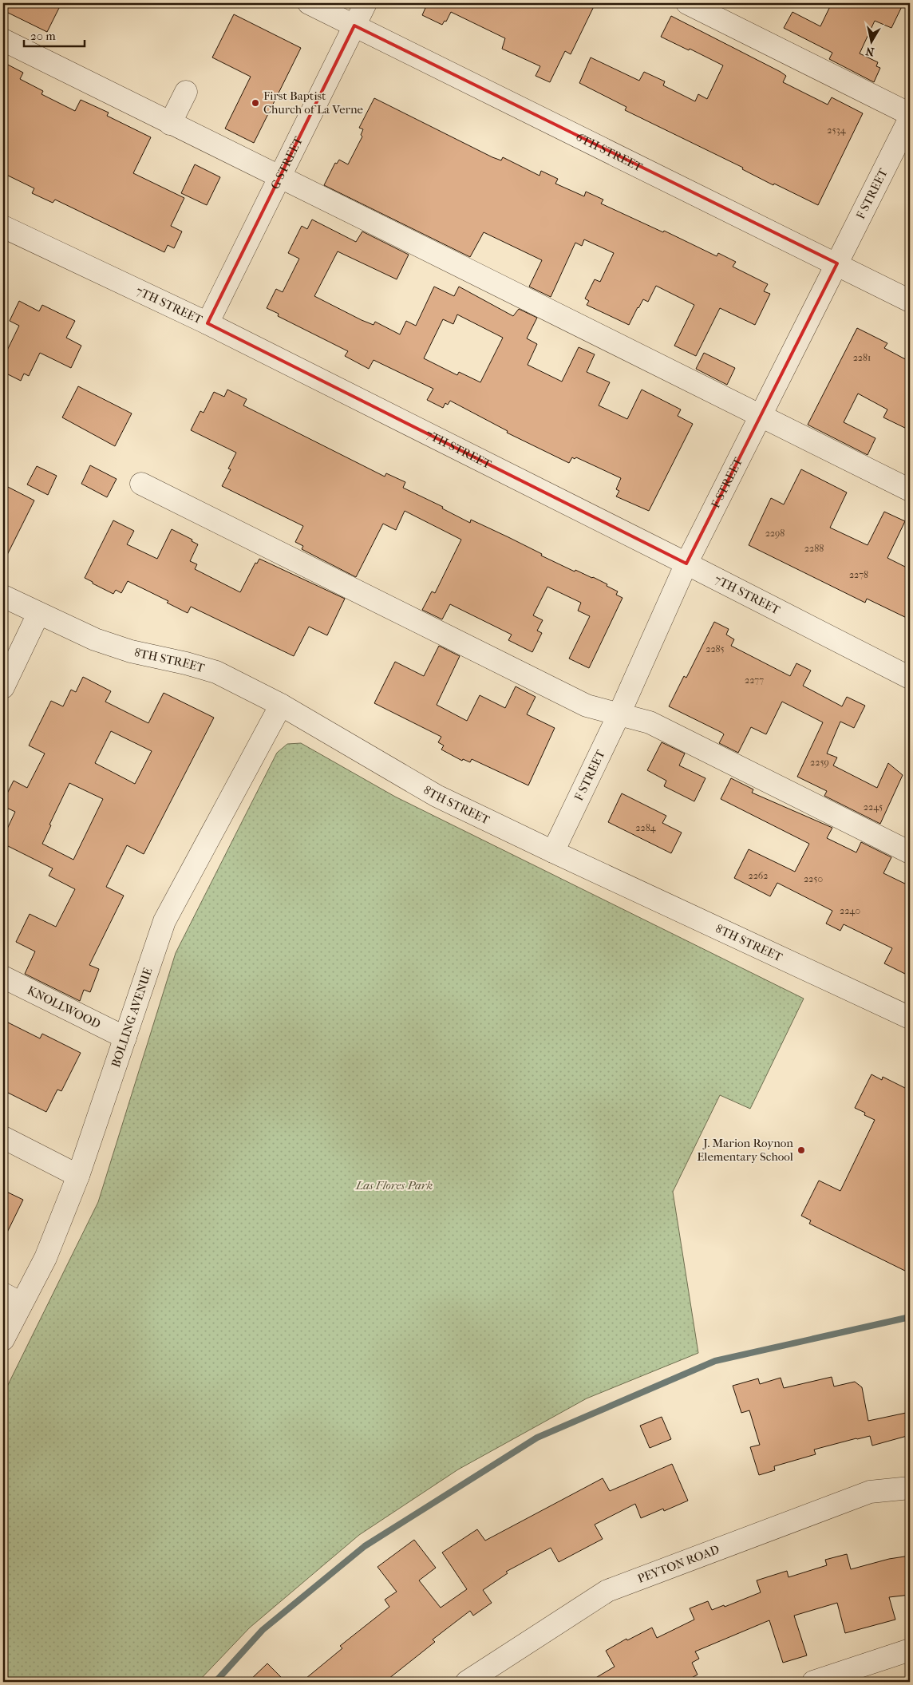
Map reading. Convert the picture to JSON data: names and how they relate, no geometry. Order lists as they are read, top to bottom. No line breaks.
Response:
{"streets":{"street":["6TH STREET","G STREET","F STREET","7TH STREET","8TH STREET","KNOLLWOOD","BOLLING AVENUE","PEYTON ROAD"]},"crossings":[["6TH STREET","G STREET"],["6TH STREET","F STREET"],["G STREET","7TH STREET"],["F STREET","7TH STREET"],["F STREET","8TH STREET"],["8TH STREET","BOLLING AVENUE"],["KNOLLWOOD","BOLLING AVENUE"]],"parks":["Las Flores Park"],"places":["First Baptist Church of La Verne","J. Marion Roynon Elementary School"],"house_numbers":["2534","2281","2298","2288","2278","2285","2277","2259","2245","2284","2262","2250","2240"],"scale_bar":"20 m","north":"bottom"}
